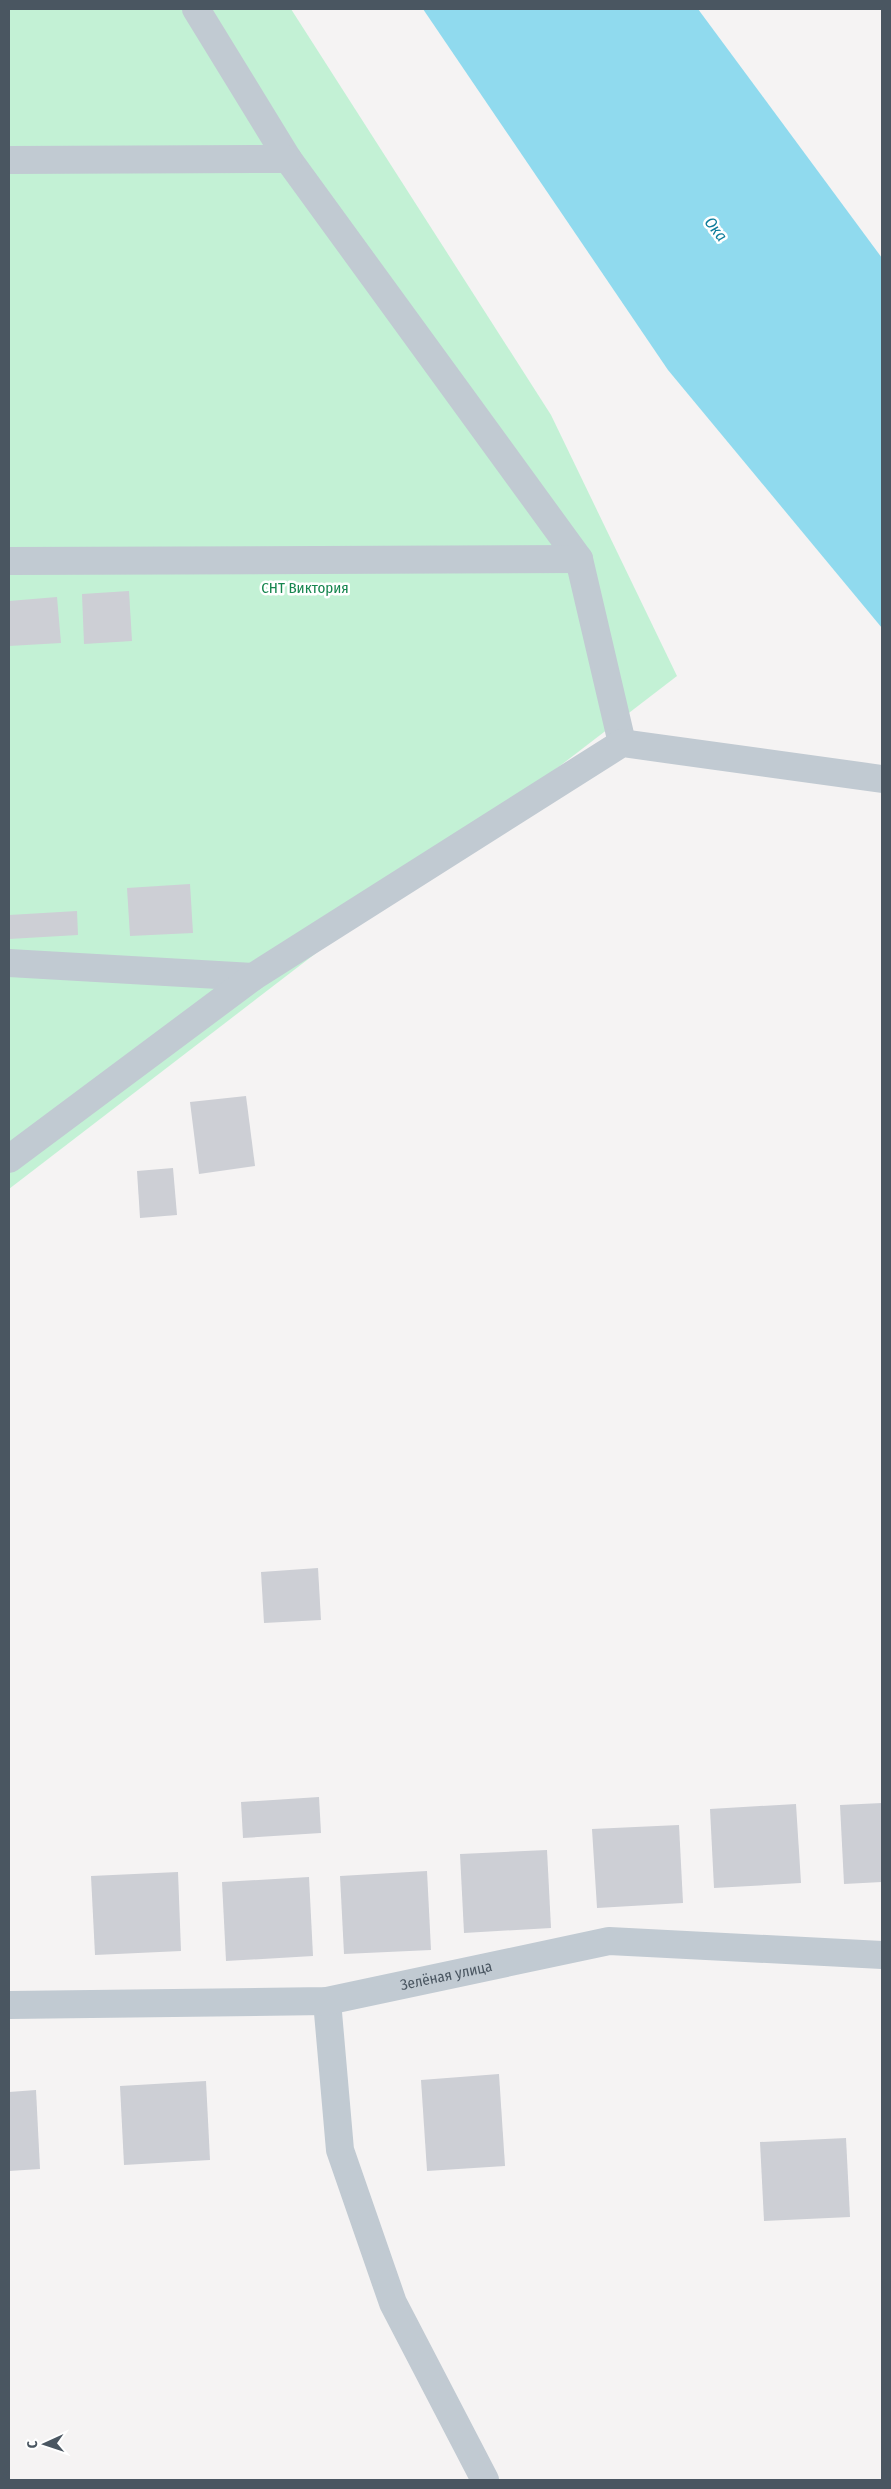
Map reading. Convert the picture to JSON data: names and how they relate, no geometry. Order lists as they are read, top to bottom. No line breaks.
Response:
{"streets":{"street":["Зелёная улица"]},"water":["Ока"],"parks":["СНТ Виктория"],"north":"left"}
